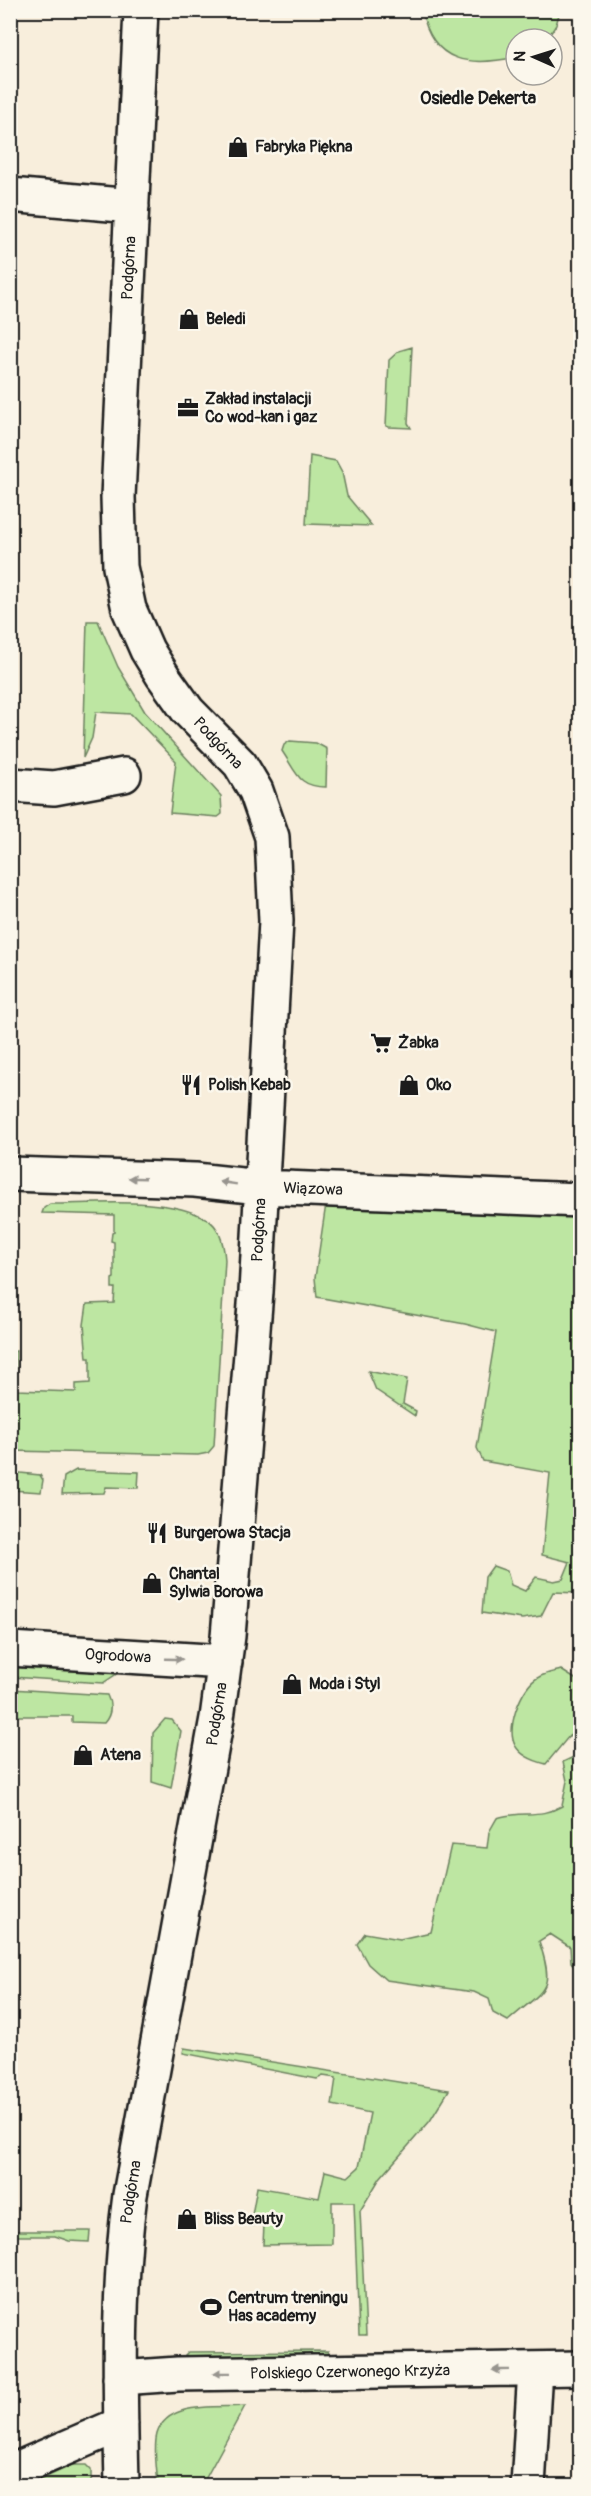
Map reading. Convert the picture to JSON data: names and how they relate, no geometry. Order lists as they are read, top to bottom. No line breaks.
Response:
{"streets":{"street":["Podgórna","Wiązowa","Ogrodowa","Polskiego Czerwonego Krzyża"]},"crossings":[["Podgórna","Wiązowa"],["Podgórna","Ogrodowa"],["Podgórna","Polskiego Czerwonego Krzyża"]],"one_way":["Wiązowa","Ogrodowa","Polskiego Czerwonego Krzyża"],"districts":["Osiedle Dekerta"],"places":{"shop":["Fabryka Piękna","Beledi","Oko","Chantal Sylwia Borowa","Moda i Styl","Atena","Bliss Beauty"],"office":["Zakład instalacji Co wod-kan i gaz"],"supermarket":["Żabka"],"restaurant":["Polish Kebab","Burgerowa Stacja"],"sports":["Centrum treningu Has academy"]},"north":"left"}
